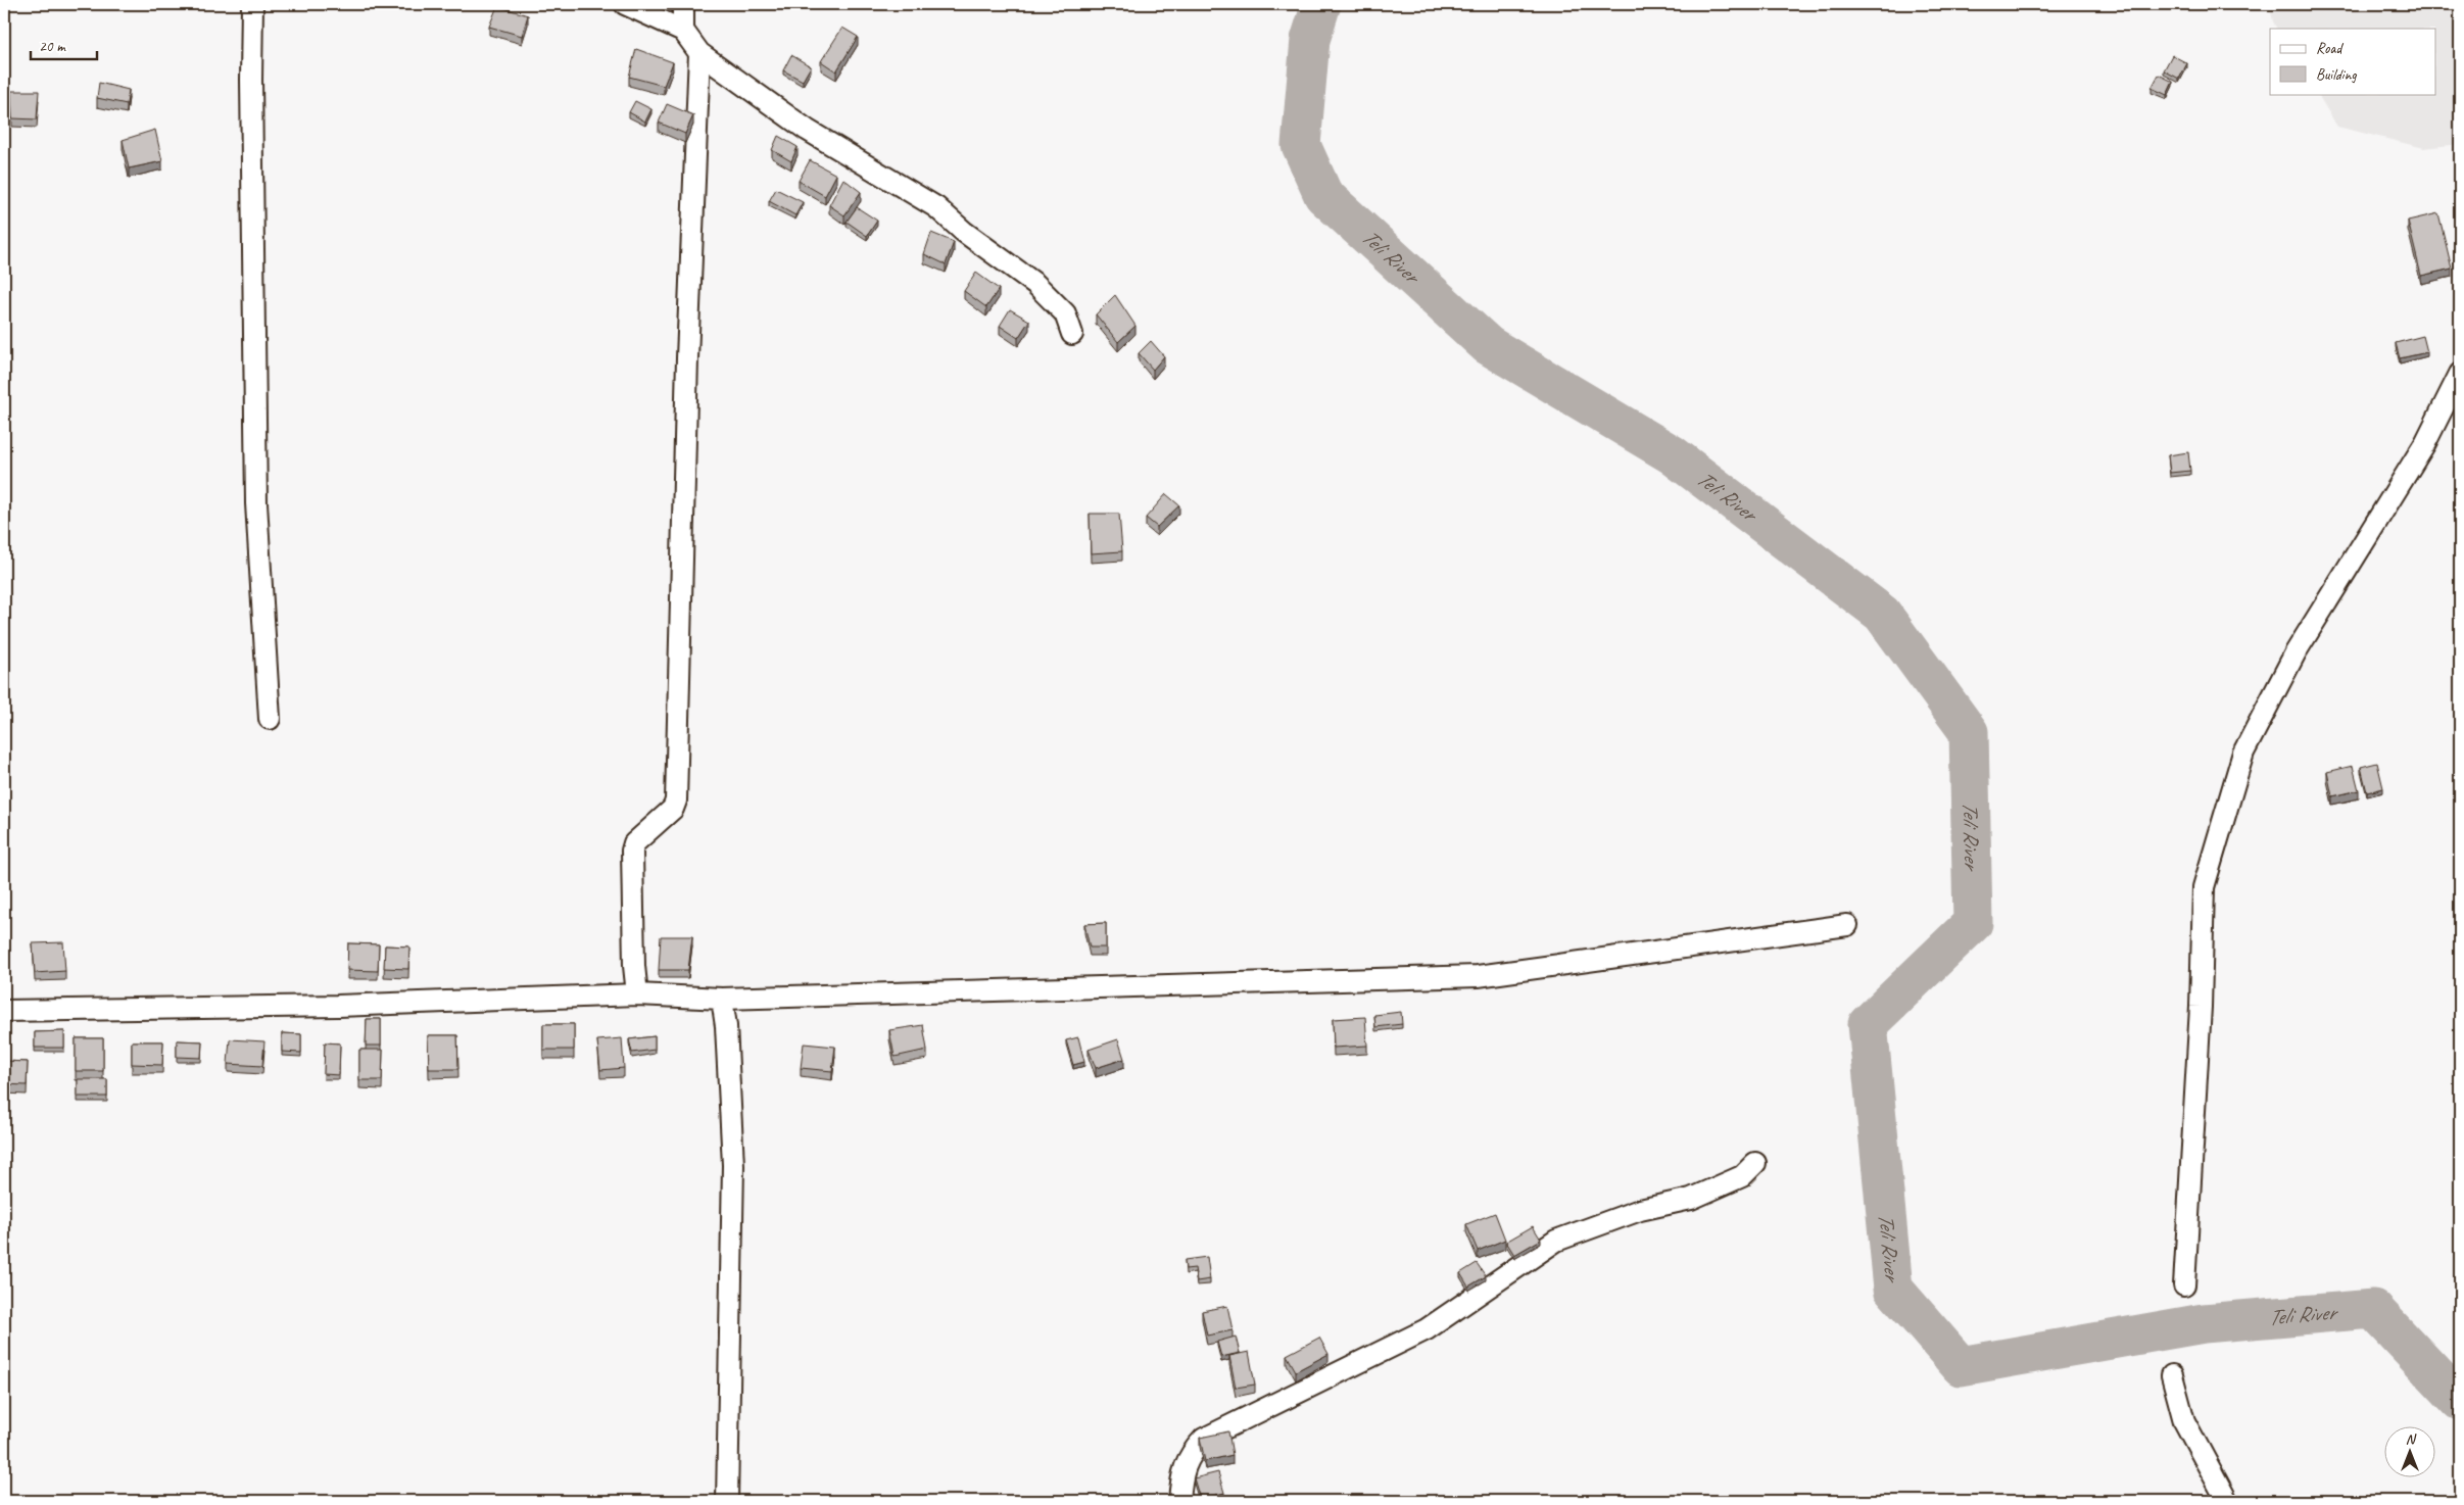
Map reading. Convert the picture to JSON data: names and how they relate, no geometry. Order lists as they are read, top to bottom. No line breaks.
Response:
{"water":["Teli River"],"legend":["Road","Building"],"scale_bar":"20 m","north":"top"}
